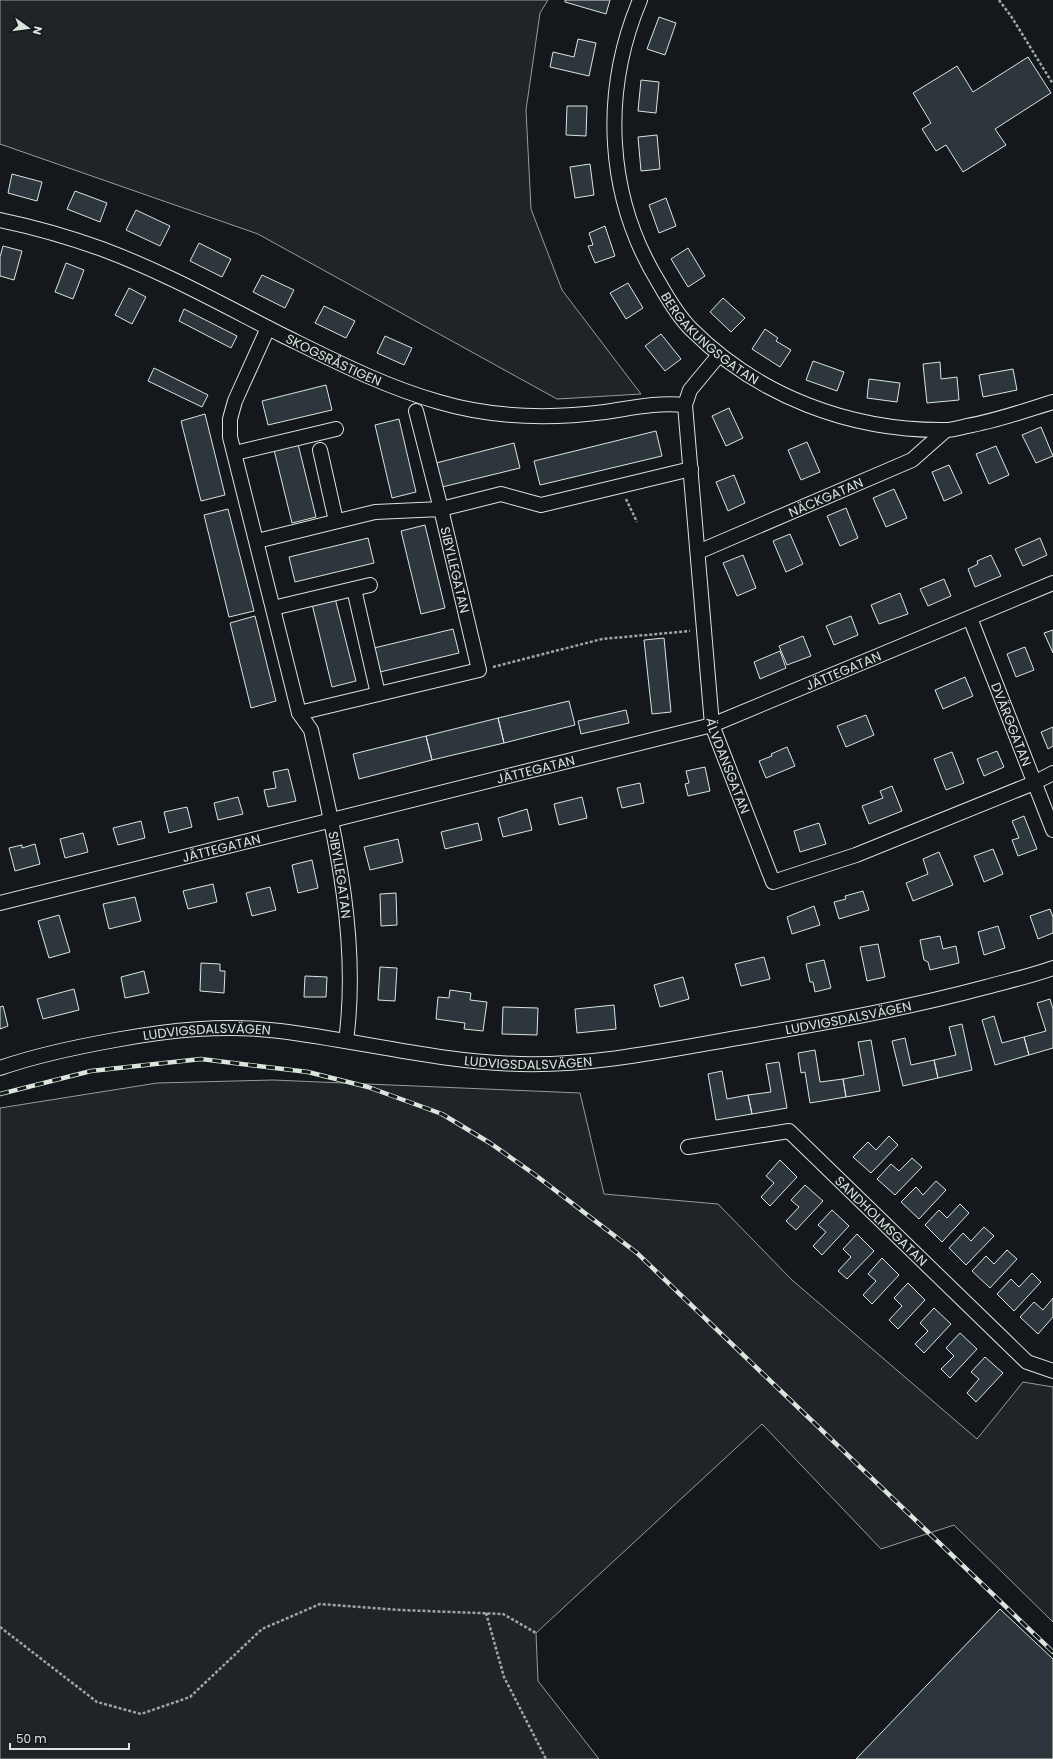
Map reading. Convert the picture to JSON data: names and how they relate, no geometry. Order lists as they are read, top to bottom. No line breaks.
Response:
{"streets":{"street":["BERGAKUNGSGATAN","SKOGSRÅSTIGEN","NÄCKGATAN","SIBYLLEGATAN","JÄTTEGATAN","DVÄRGGATAN","ÄLVDANSGATAN","LUDVIGSDALSVÄGEN","SANDHOLMSGATAN"]},"crossings":[["BERGAKUNGSGATAN","NÄCKGATAN"],["BERGAKUNGSGATAN","ÄLVDANSGATAN"],["SKOGSRÅSTIGEN","SIBYLLEGATAN"],["SKOGSRÅSTIGEN","ÄLVDANSGATAN"],["NÄCKGATAN","ÄLVDANSGATAN"],["SIBYLLEGATAN","JÄTTEGATAN"],["SIBYLLEGATAN","ÄLVDANSGATAN"],["SIBYLLEGATAN","LUDVIGSDALSVÄGEN"],["JÄTTEGATAN","DVÄRGGATAN"],["JÄTTEGATAN","ÄLVDANSGATAN"],["DVÄRGGATAN","ÄLVDANSGATAN"]],"scale_bar":"50 m","north":"right"}
